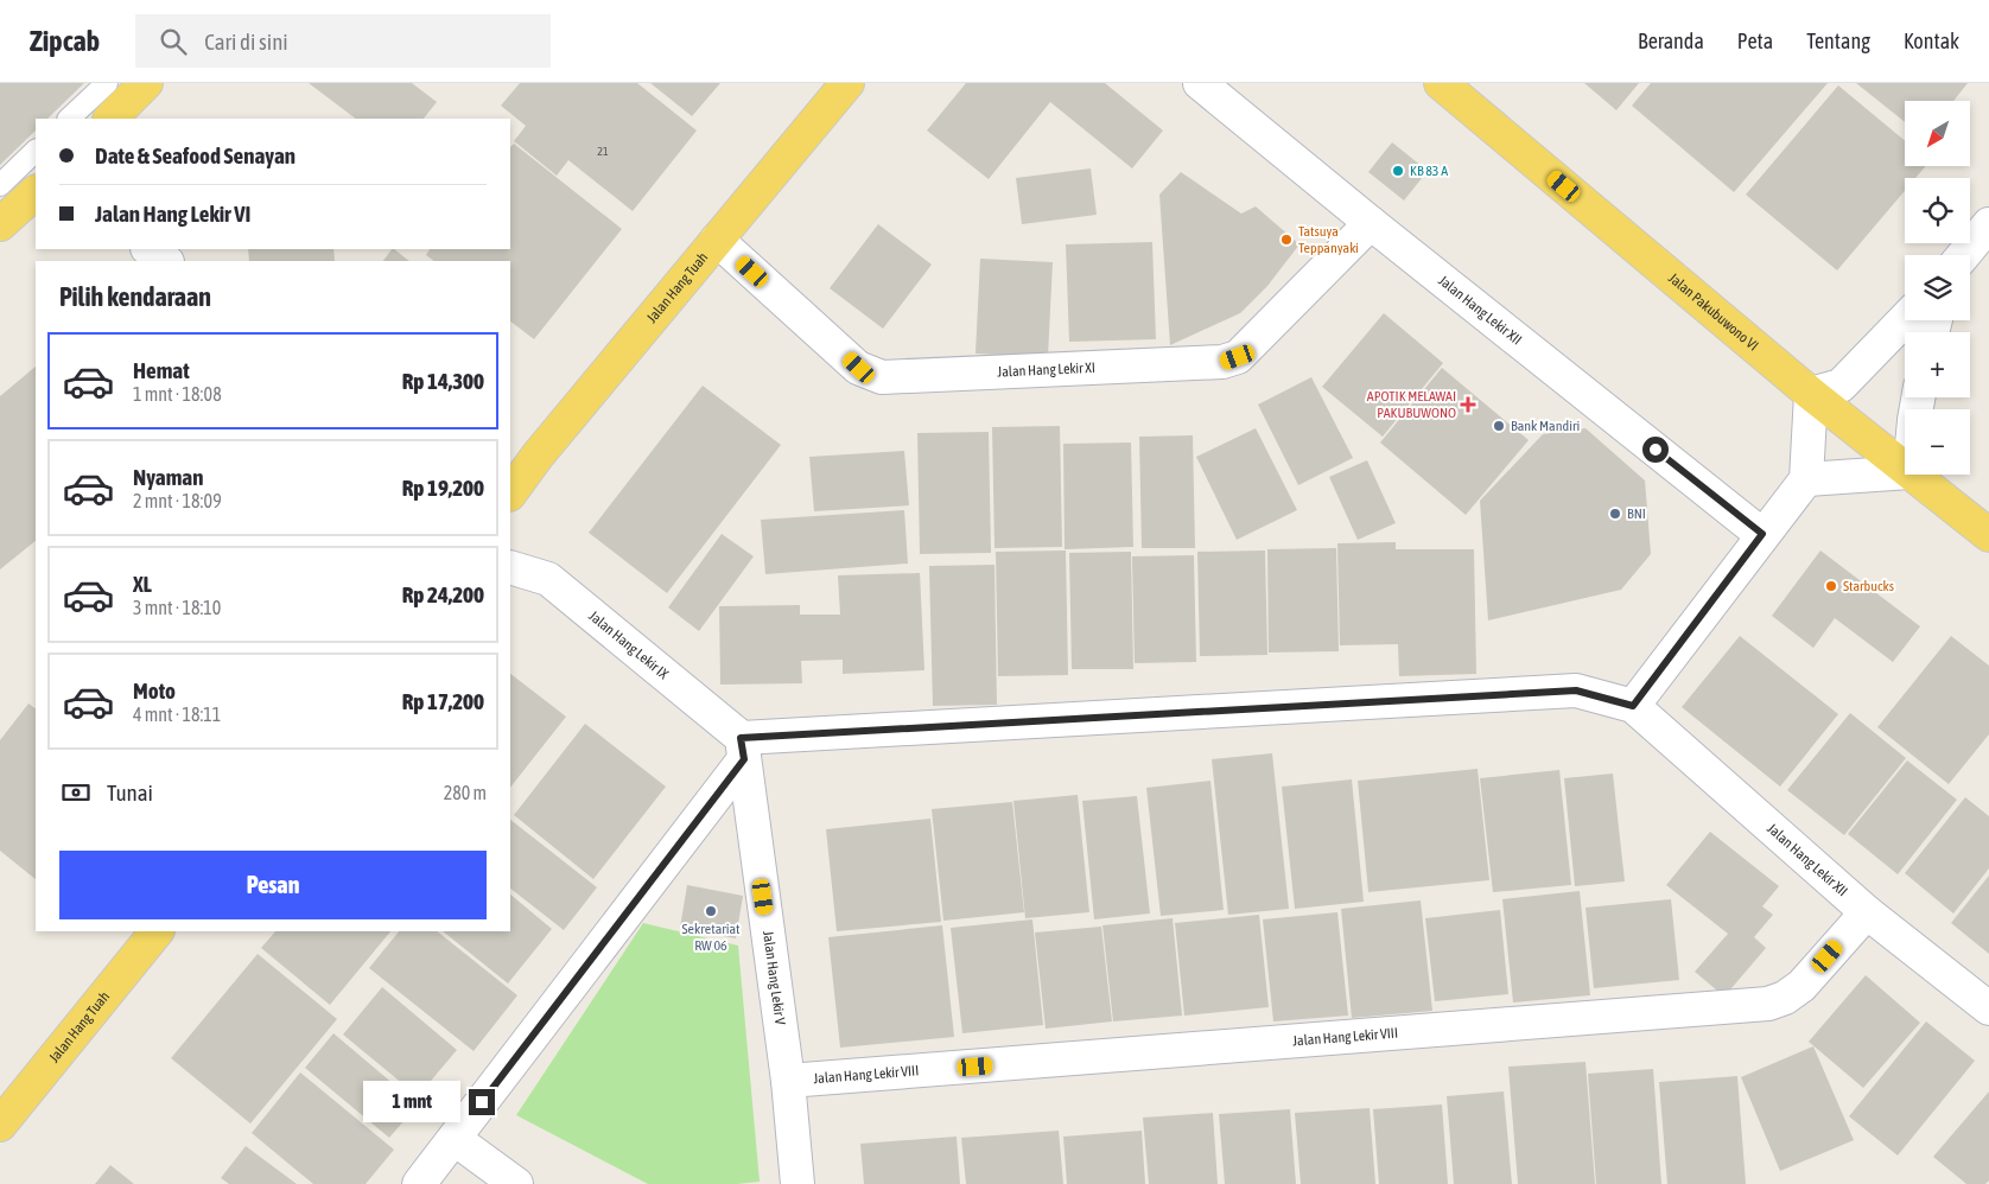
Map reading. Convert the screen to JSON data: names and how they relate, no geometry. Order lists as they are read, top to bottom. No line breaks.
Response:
{"streets":{"main road":["Jalan Hang Tuah","Jalan Pakubuwono VI"],"street":["Jalan Hang Lekir XII","Jalan Hang Lekir XI","Jalan Hang Lekir IX","Jalan Hang Lekir V","Jalan Hang Lekir VIII"]},"crossings":[["Jalan Hang Tuah","Jalan Hang Lekir XI"],["Jalan Hang Lekir XII","Jalan Hang Lekir XI"],["Jalan Hang Lekir XII","Jalan Hang Lekir VIII"],["Jalan Hang Lekir IX","Jalan Hang Lekir V"],["Jalan Hang Lekir V","Jalan Hang Lekir VIII"]],"places":{"other":["KB 83 A","Tatsuya Teppanyaki","Bank Mandiri","BNI","Starbucks","Sekretariat RW 06"],"health":["APOTIK MELAWAI PAKUBUWONO"]},"house_numbers":["21"],"north":"bottom left","page":{"header":"Zipcab","search":"Cari di sini","nav":["Beranda","Peta","Tentang","Kontak"],"map_buttons":["+","−"],"banner":["Date & Seafood Senayan","Jalan Hang Lekir VI"],"heading":"Pilih kendaraan","list":[{"name":"Hemat","note":"1 mnt · 18:08","value":"Rp 14,300"},{"name":"Nyaman","note":"2 mnt · 18:09","value":"Rp 19,200"},{"name":"XL","note":"3 mnt · 18:10","value":"Rp 24,200"},{"name":"Moto","note":"4 mnt · 18:11","value":"Rp 17,200"}],"pay":["Tunai","280 m"],"buttons":"Pesan","bubble":"1 mnt"}}
